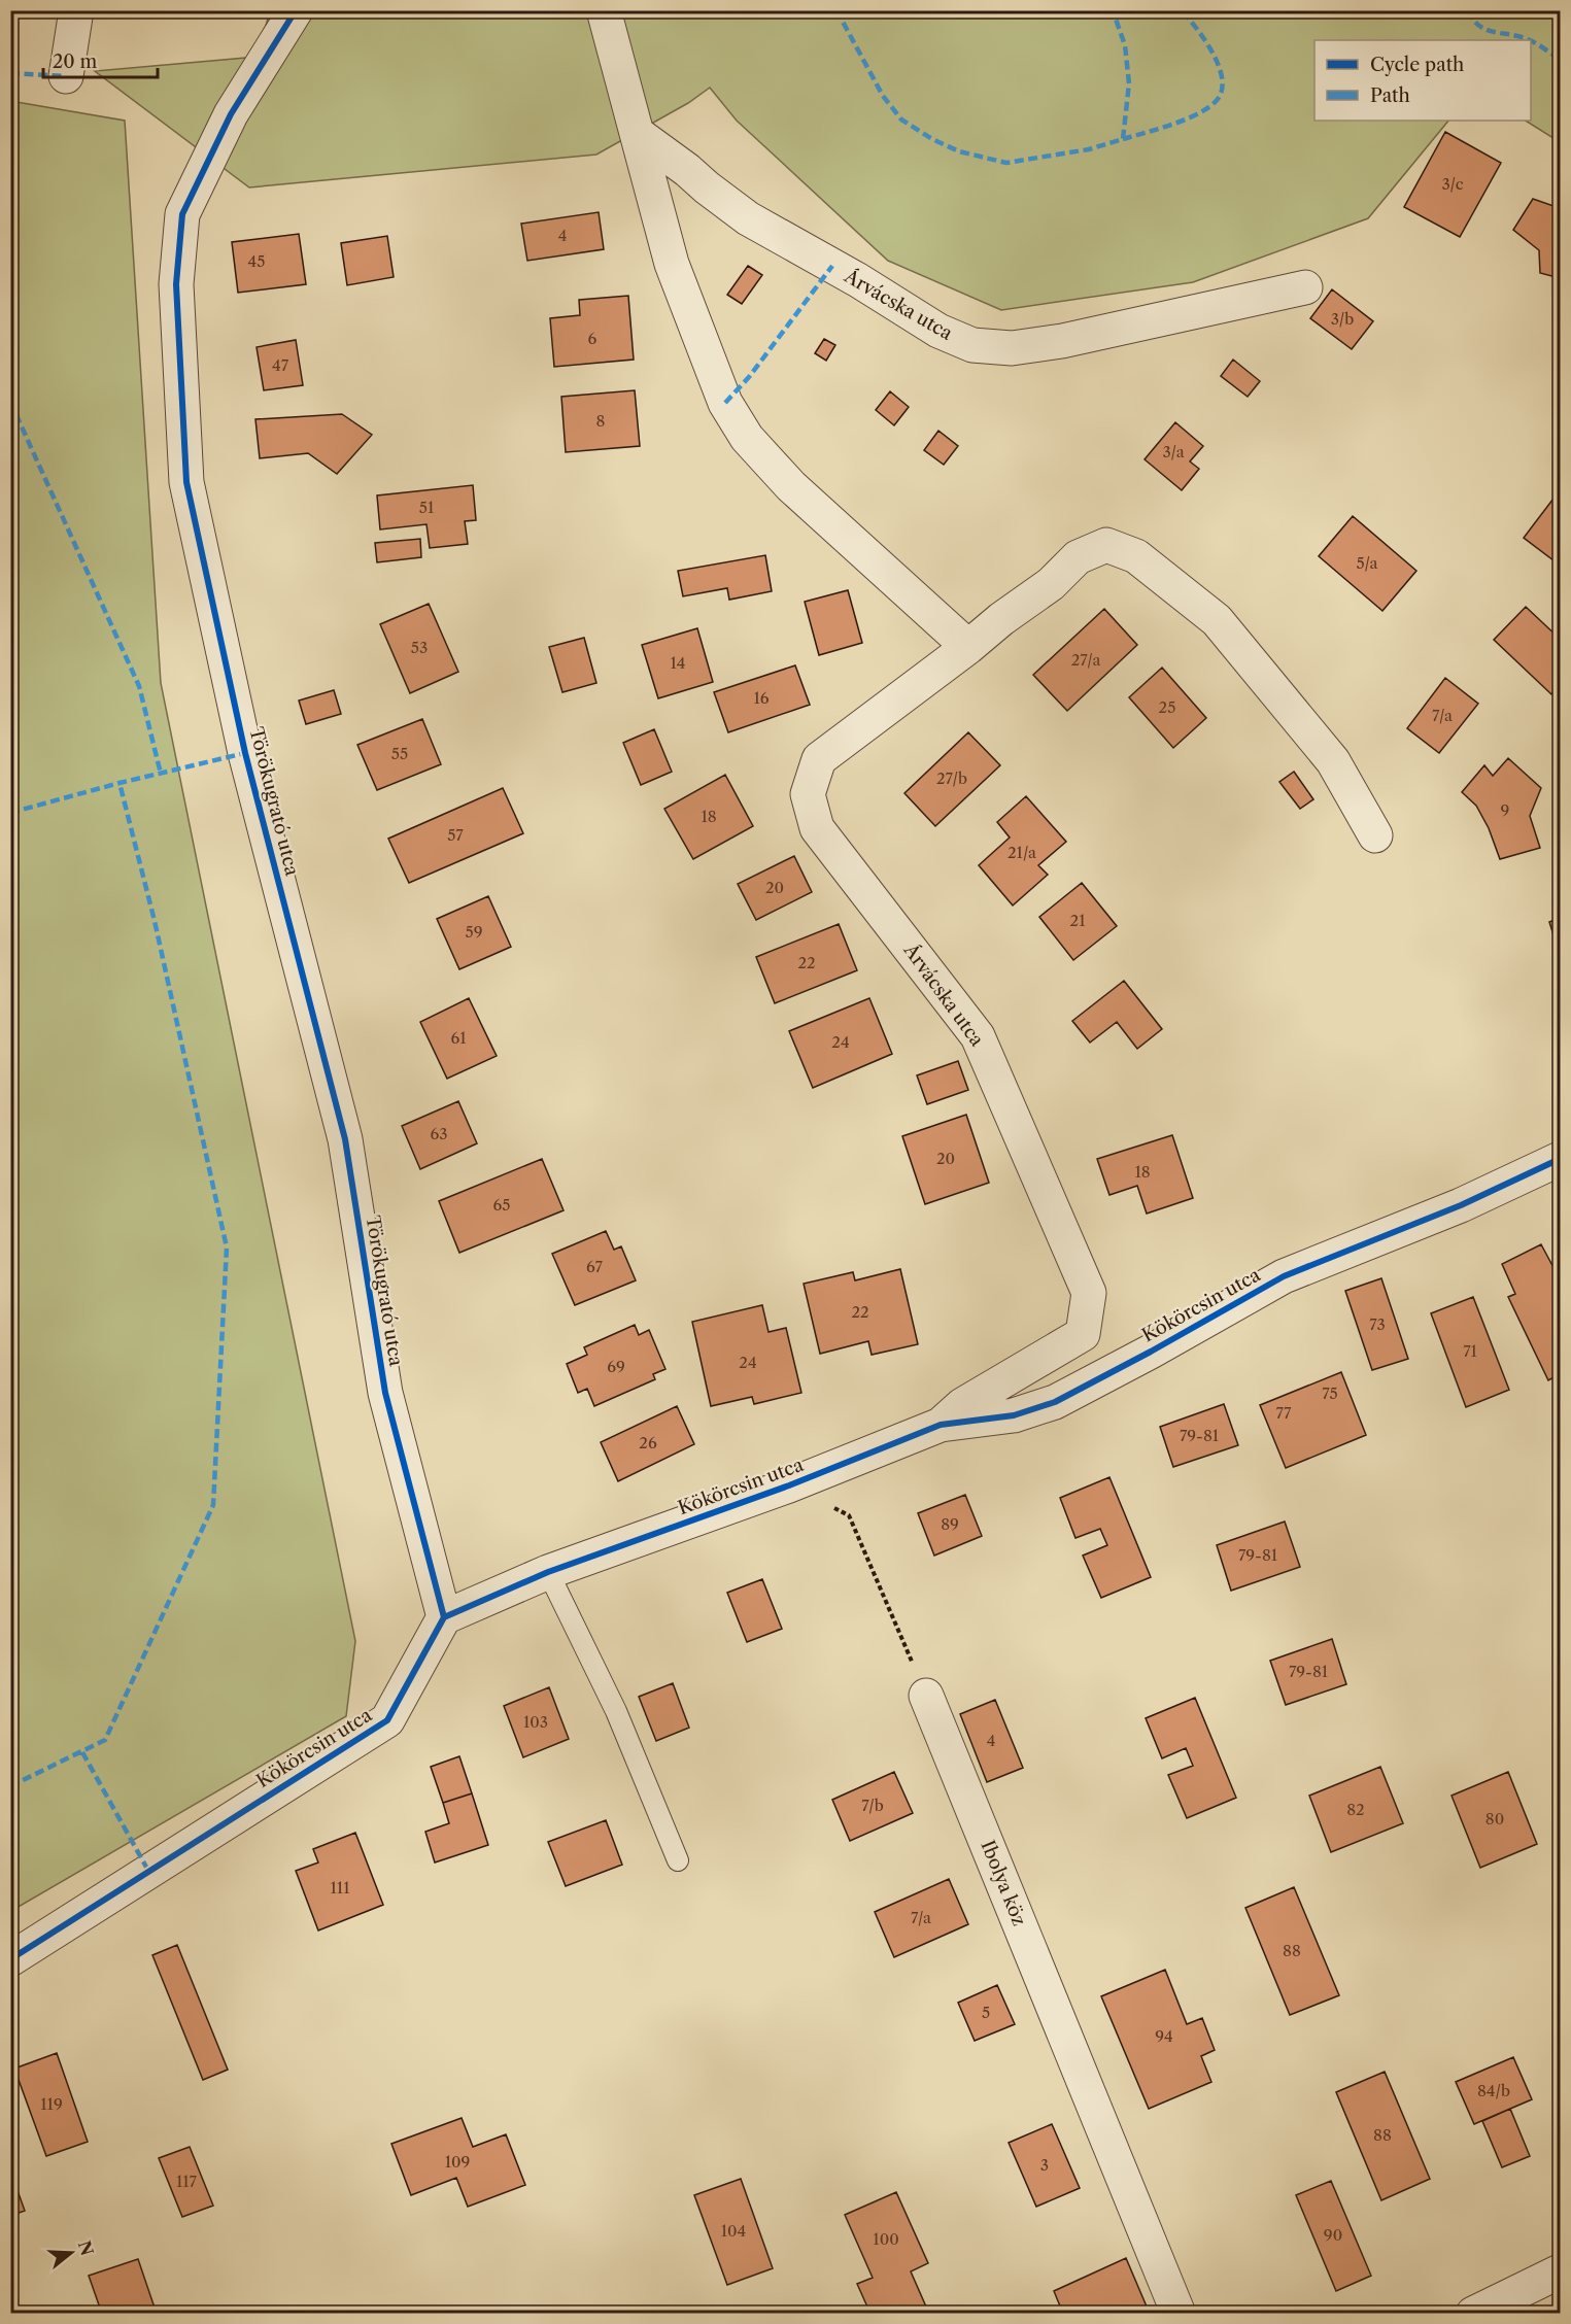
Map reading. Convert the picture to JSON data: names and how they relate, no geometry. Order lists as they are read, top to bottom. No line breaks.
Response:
{"streets":{"street":["Árvácska utca","Törökugrató utca","Kökörcsin utca","Ibolya köz"]},"crossings":[["Árvácska utca","Kökörcsin utca"],["Törökugrató utca","Kökörcsin utca"]],"house_numbers":["3/c","4","45","3/b","6","47","8","3/a","51","5/a","53","27/a","14","16","25","7/a","55","27/b","9","18","57","21/a","20","21","59","22","61","24","63","20","18","65","67","22","73","71","24","69","75","77","79-81","26","89","79-81","79-81","103","4","7/b","82","80","111","7/a","88","5","94","84/b","119","88","109","3","117","104","90","100"],"legend":["Cycle path","Path"],"scale_bar":"20 m","north":"right"}
